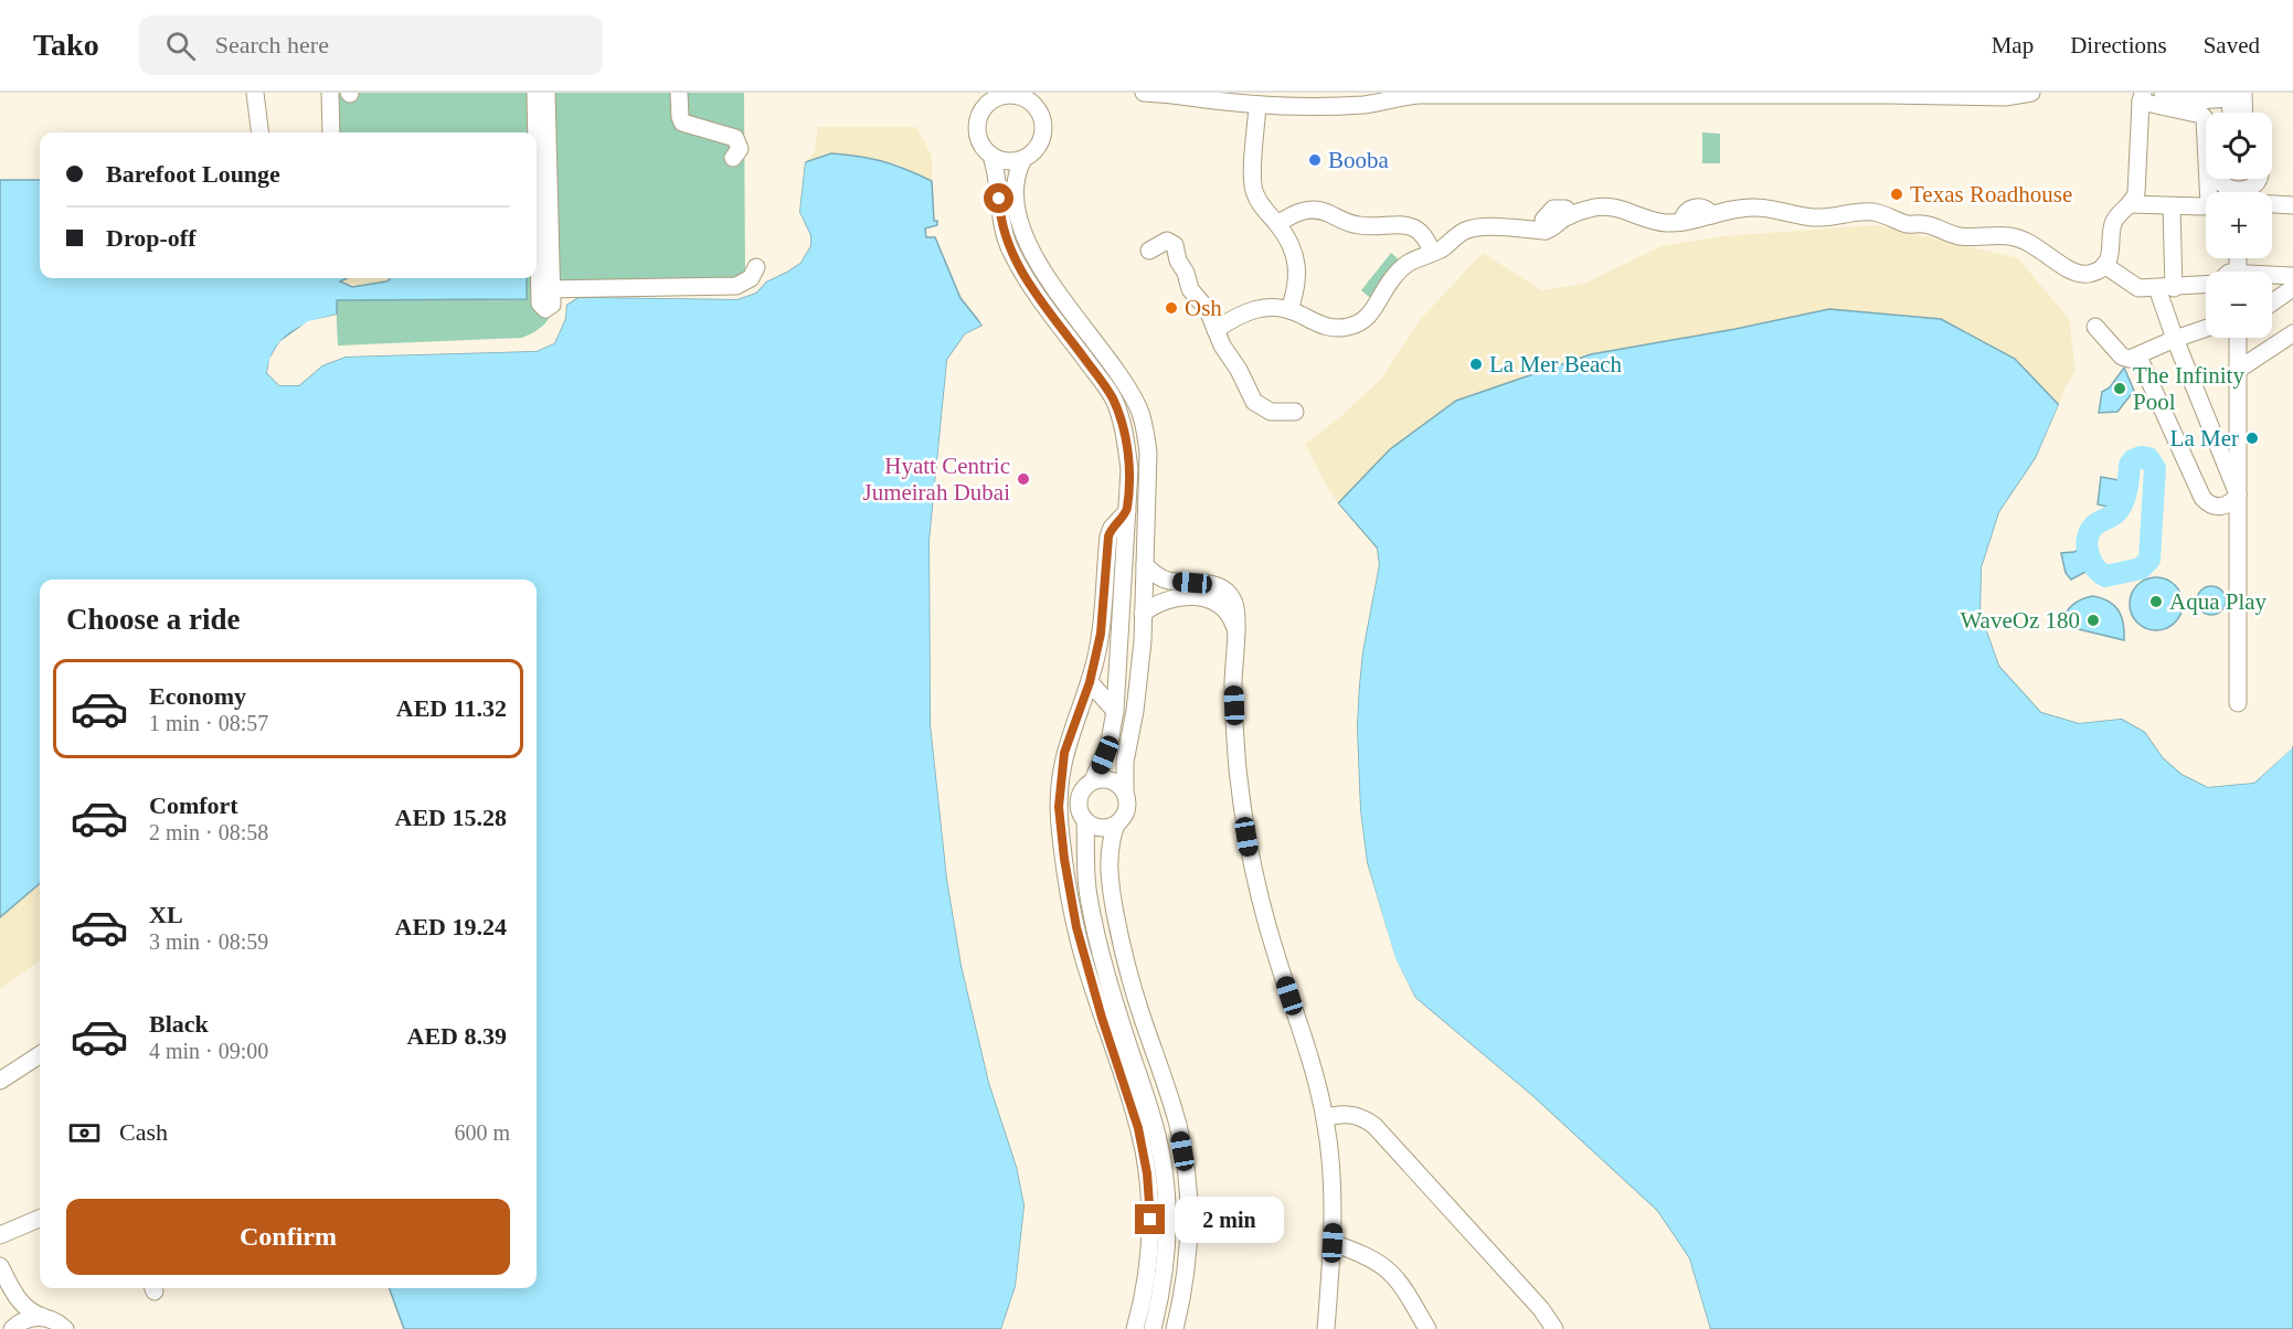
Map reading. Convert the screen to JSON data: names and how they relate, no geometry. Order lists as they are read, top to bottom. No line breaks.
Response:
{"places":["Booba","Texas Roadhouse","Osh","La Mer Beach","The Infinity Pool","La Mer","Hyatt Centric Jumeirah Dubai","Aqua Play","WaveOz 180"],"page":{"header":"Tako","search":"Search here","nav":["Map","Directions","Saved"],"map_buttons":["+","−"],"banner":["Barefoot Lounge","Drop-off"],"heading":"Choose a ride","list":[{"name":"Economy","note":"1 min · 08:57","value":"AED 11.32"},{"name":"Comfort","note":"2 min · 08:58","value":"AED 15.28"},{"name":"XL","note":"3 min · 08:59","value":"AED 19.24"},{"name":"Black","note":"4 min · 09:00","value":"AED 8.39"}],"pay":["Cash","600 m"],"buttons":"Confirm","bubble":"2 min"}}
